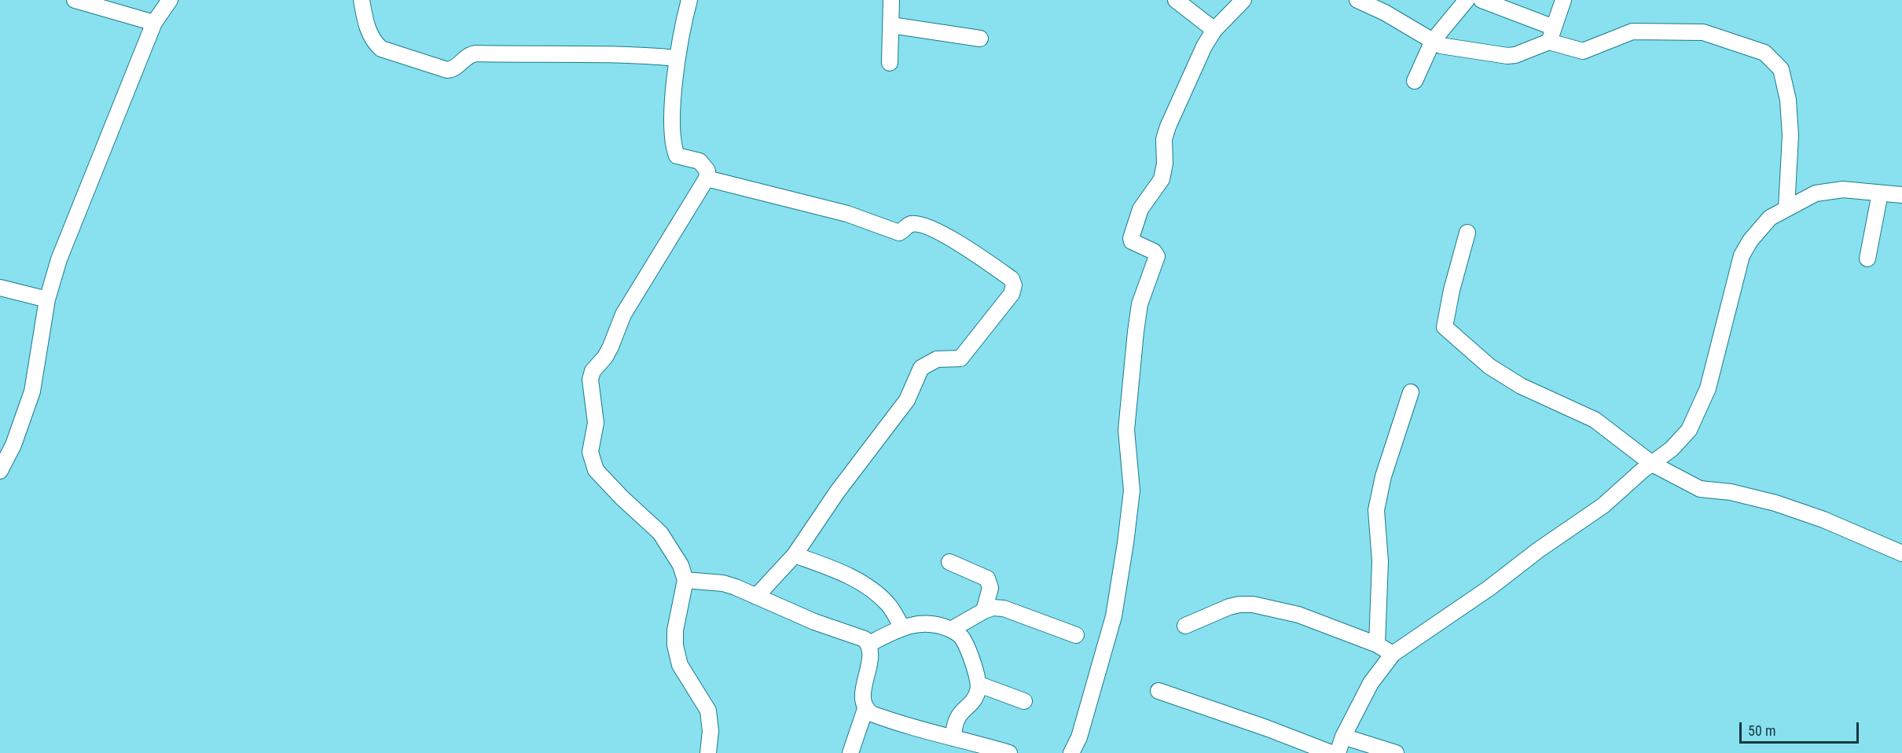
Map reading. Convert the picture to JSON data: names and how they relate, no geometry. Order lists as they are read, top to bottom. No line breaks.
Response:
{"scale_bar":"50 m"}
